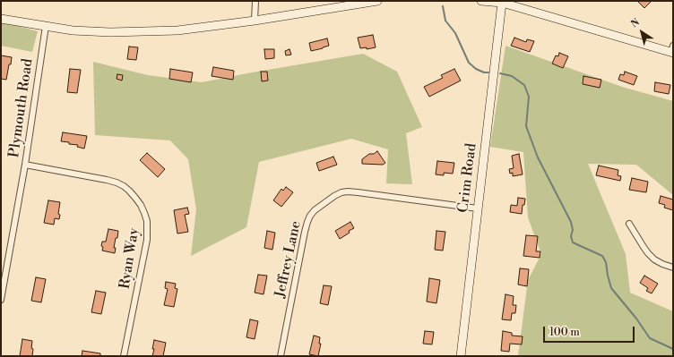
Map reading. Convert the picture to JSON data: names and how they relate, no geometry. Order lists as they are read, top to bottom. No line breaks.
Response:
{"streets":{"street":["Plymouth Road","Crim Road","Ryan Way","Jeffrey Lane"]},"crossings":[["Plymouth Road","Ryan Way"],["Crim Road","Jeffrey Lane"]],"scale_bar":"100 m","north":"top left"}
